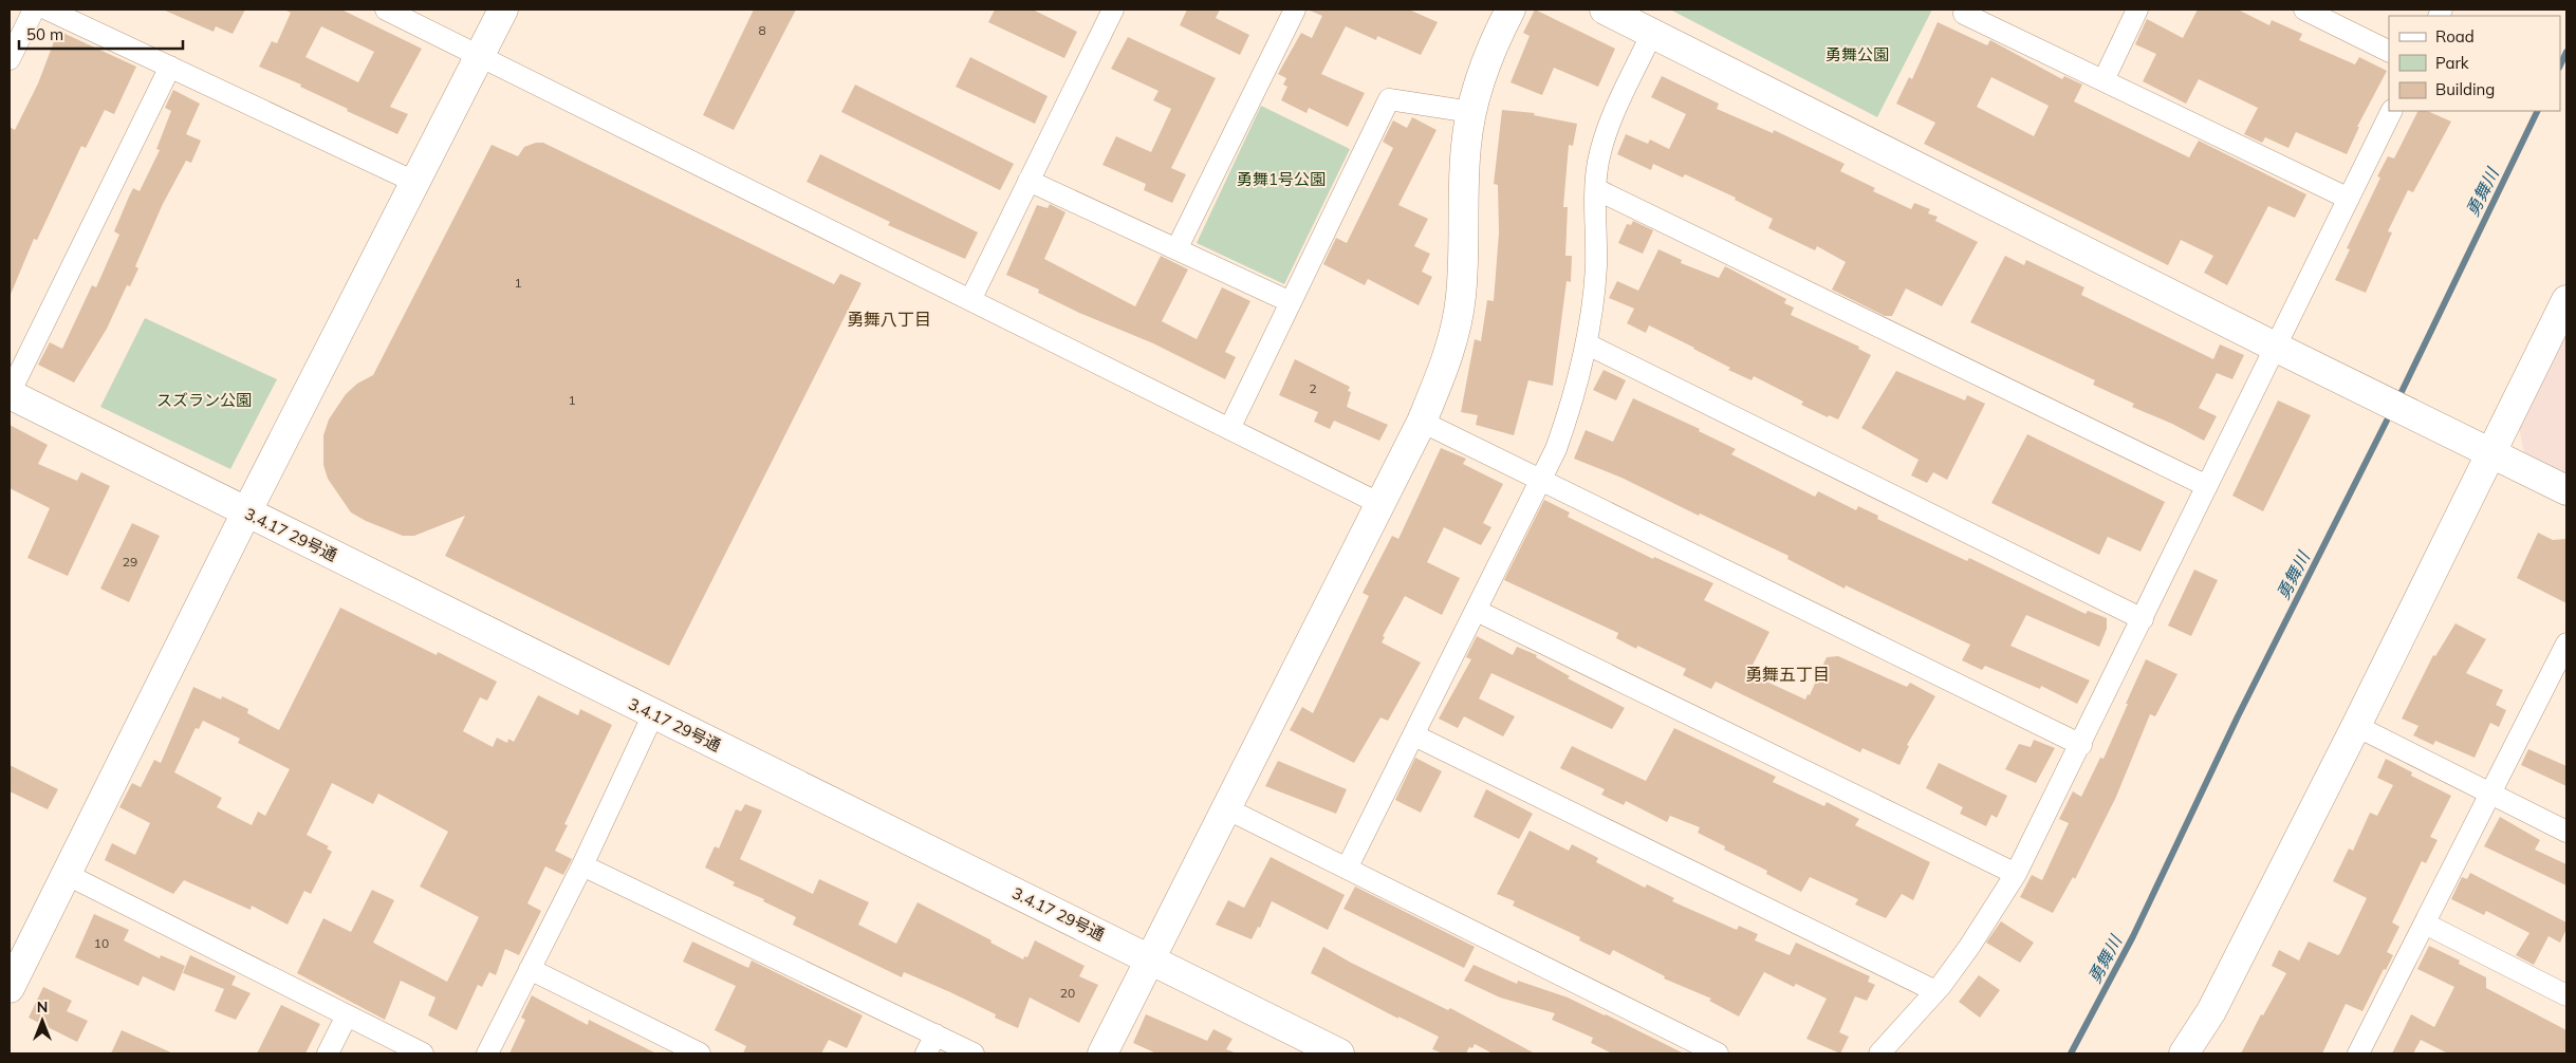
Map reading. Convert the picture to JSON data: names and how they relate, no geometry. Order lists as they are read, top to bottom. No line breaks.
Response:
{"streets":{"street":["3.4.17 29号通"]},"districts":["勇舞八丁目","勇舞五丁目"],"water":["勇舞川"],"parks":["勇舞公園","勇舞1号公園","スズラン公園"],"house_numbers":["8","1","2","1","29","10","20"],"legend":["Road","Park","Building"],"scale_bar":"50 m","north":"top"}
